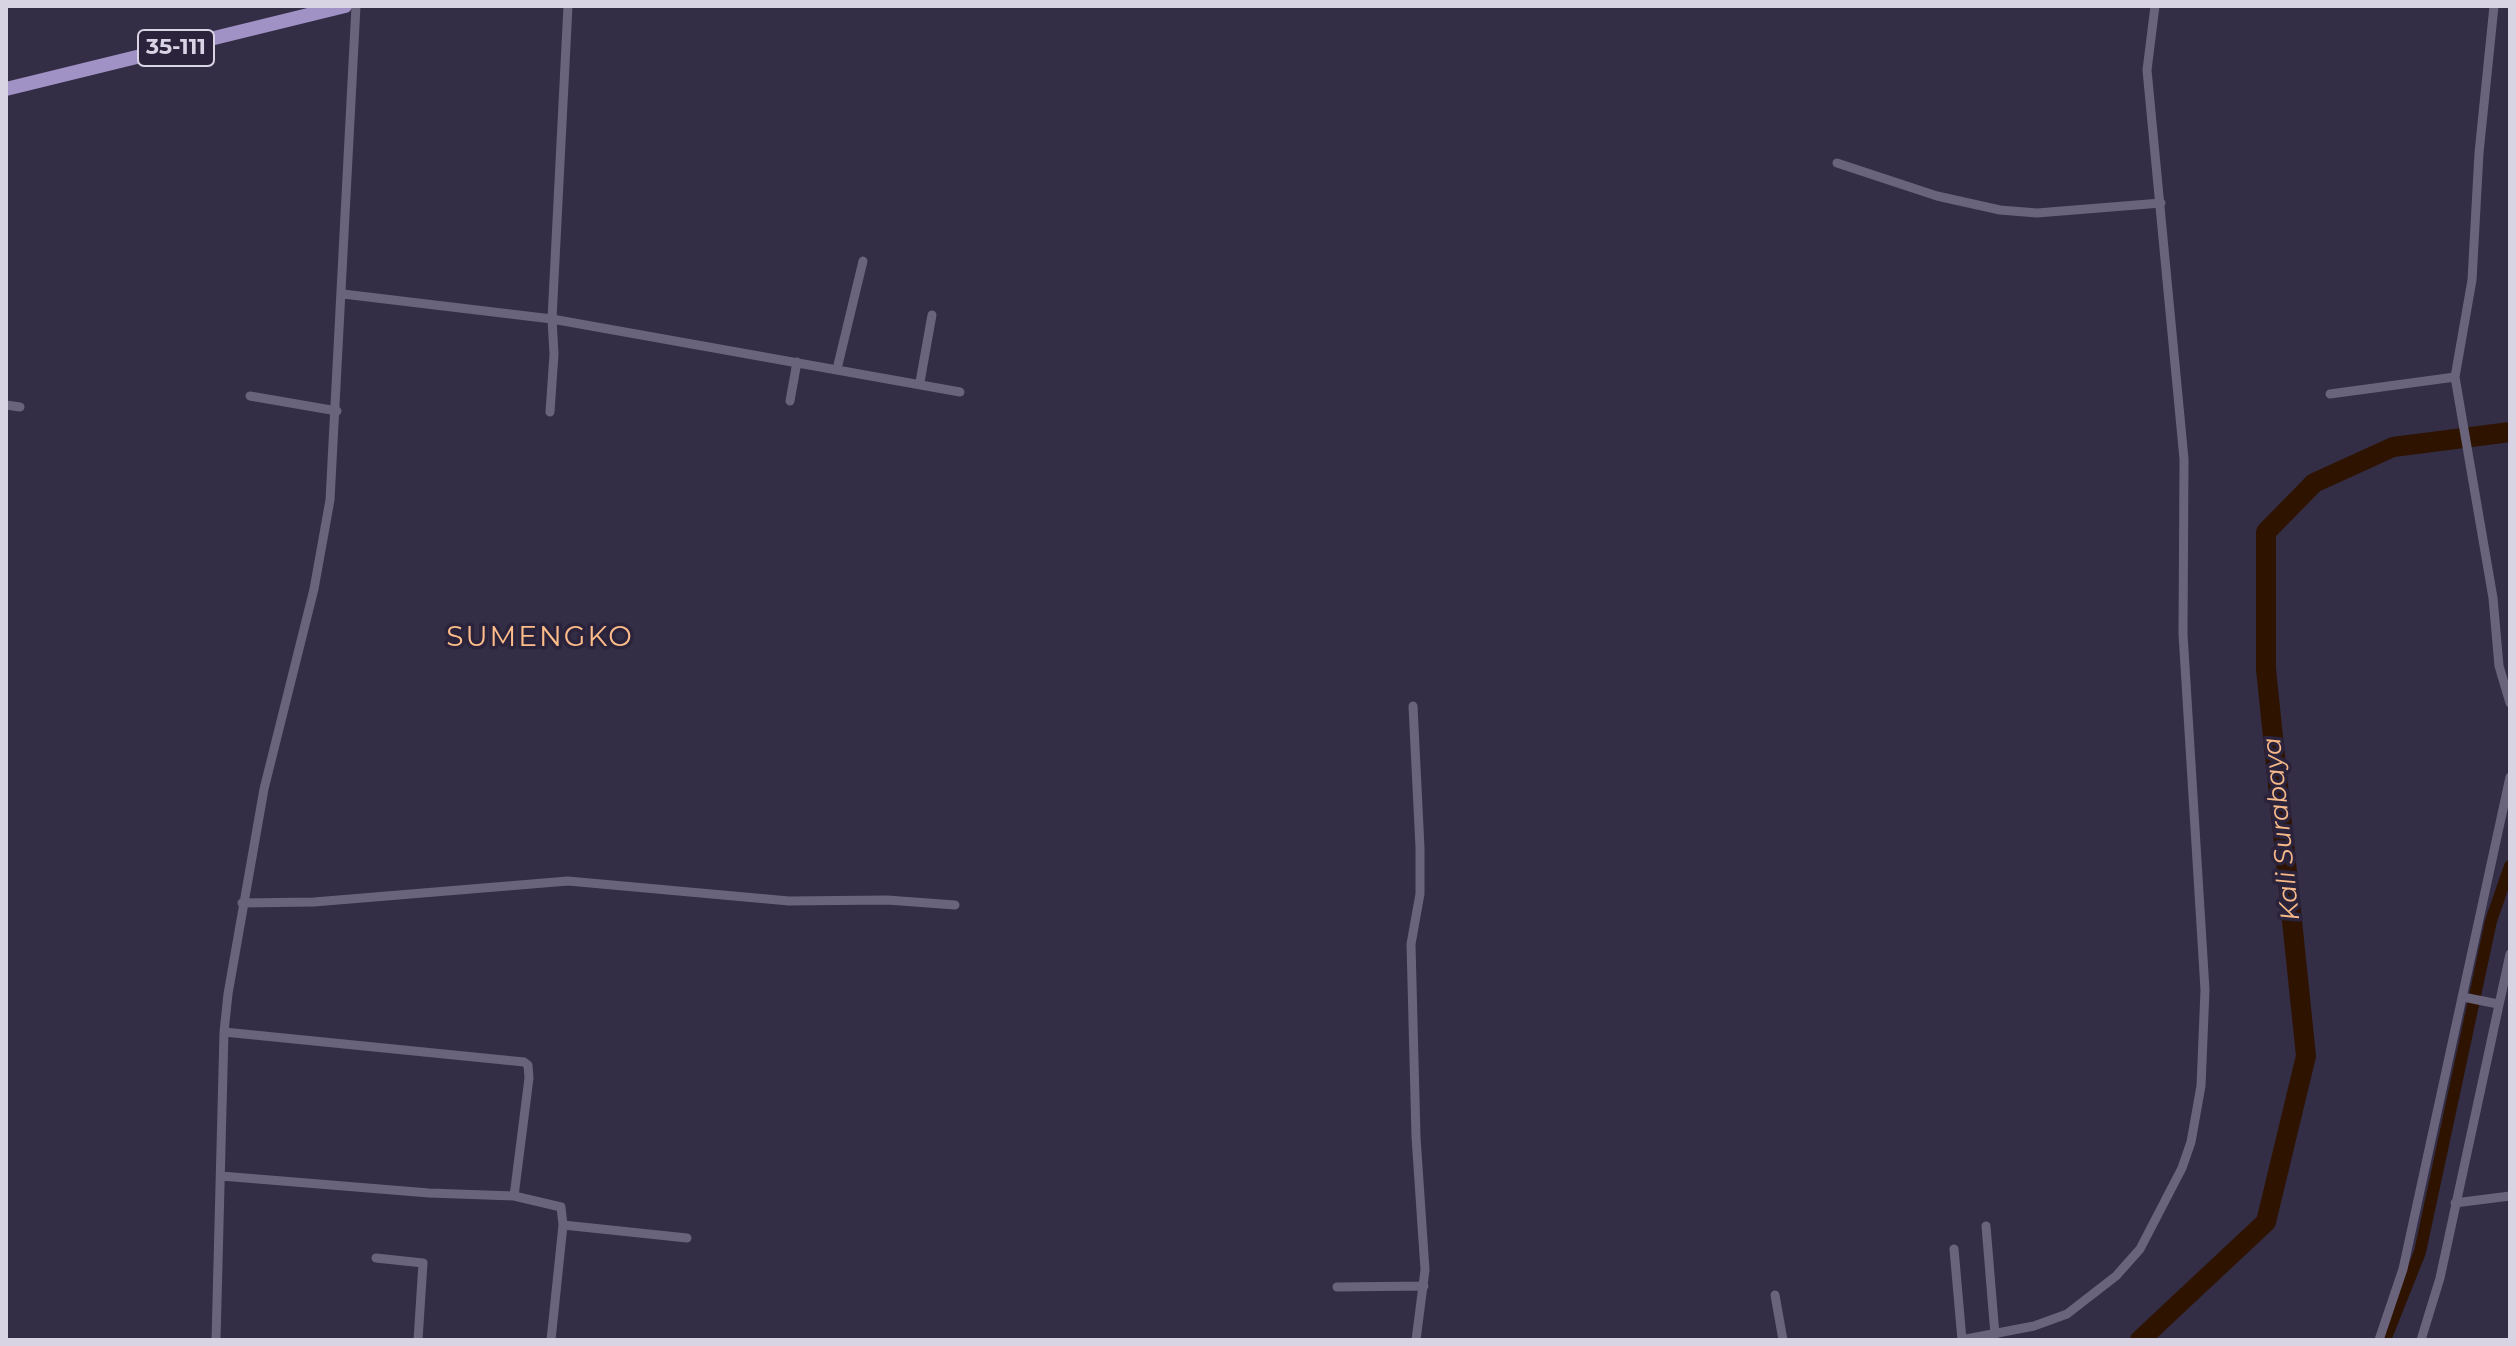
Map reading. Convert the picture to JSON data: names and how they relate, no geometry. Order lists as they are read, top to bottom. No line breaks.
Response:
{"streets":{"main road":["35-111"]},"districts":["SUMENGKO"],"water":["Kali Surabaya"]}
